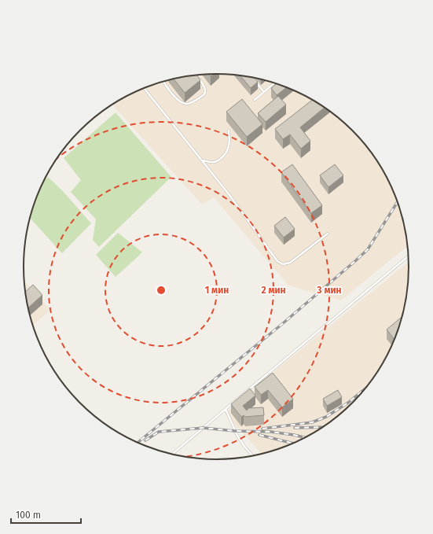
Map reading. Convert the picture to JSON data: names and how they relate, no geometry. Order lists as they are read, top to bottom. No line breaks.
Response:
{"scale_bar":"100 m","rings":["1 мин","2 мин","3 мин"]}
